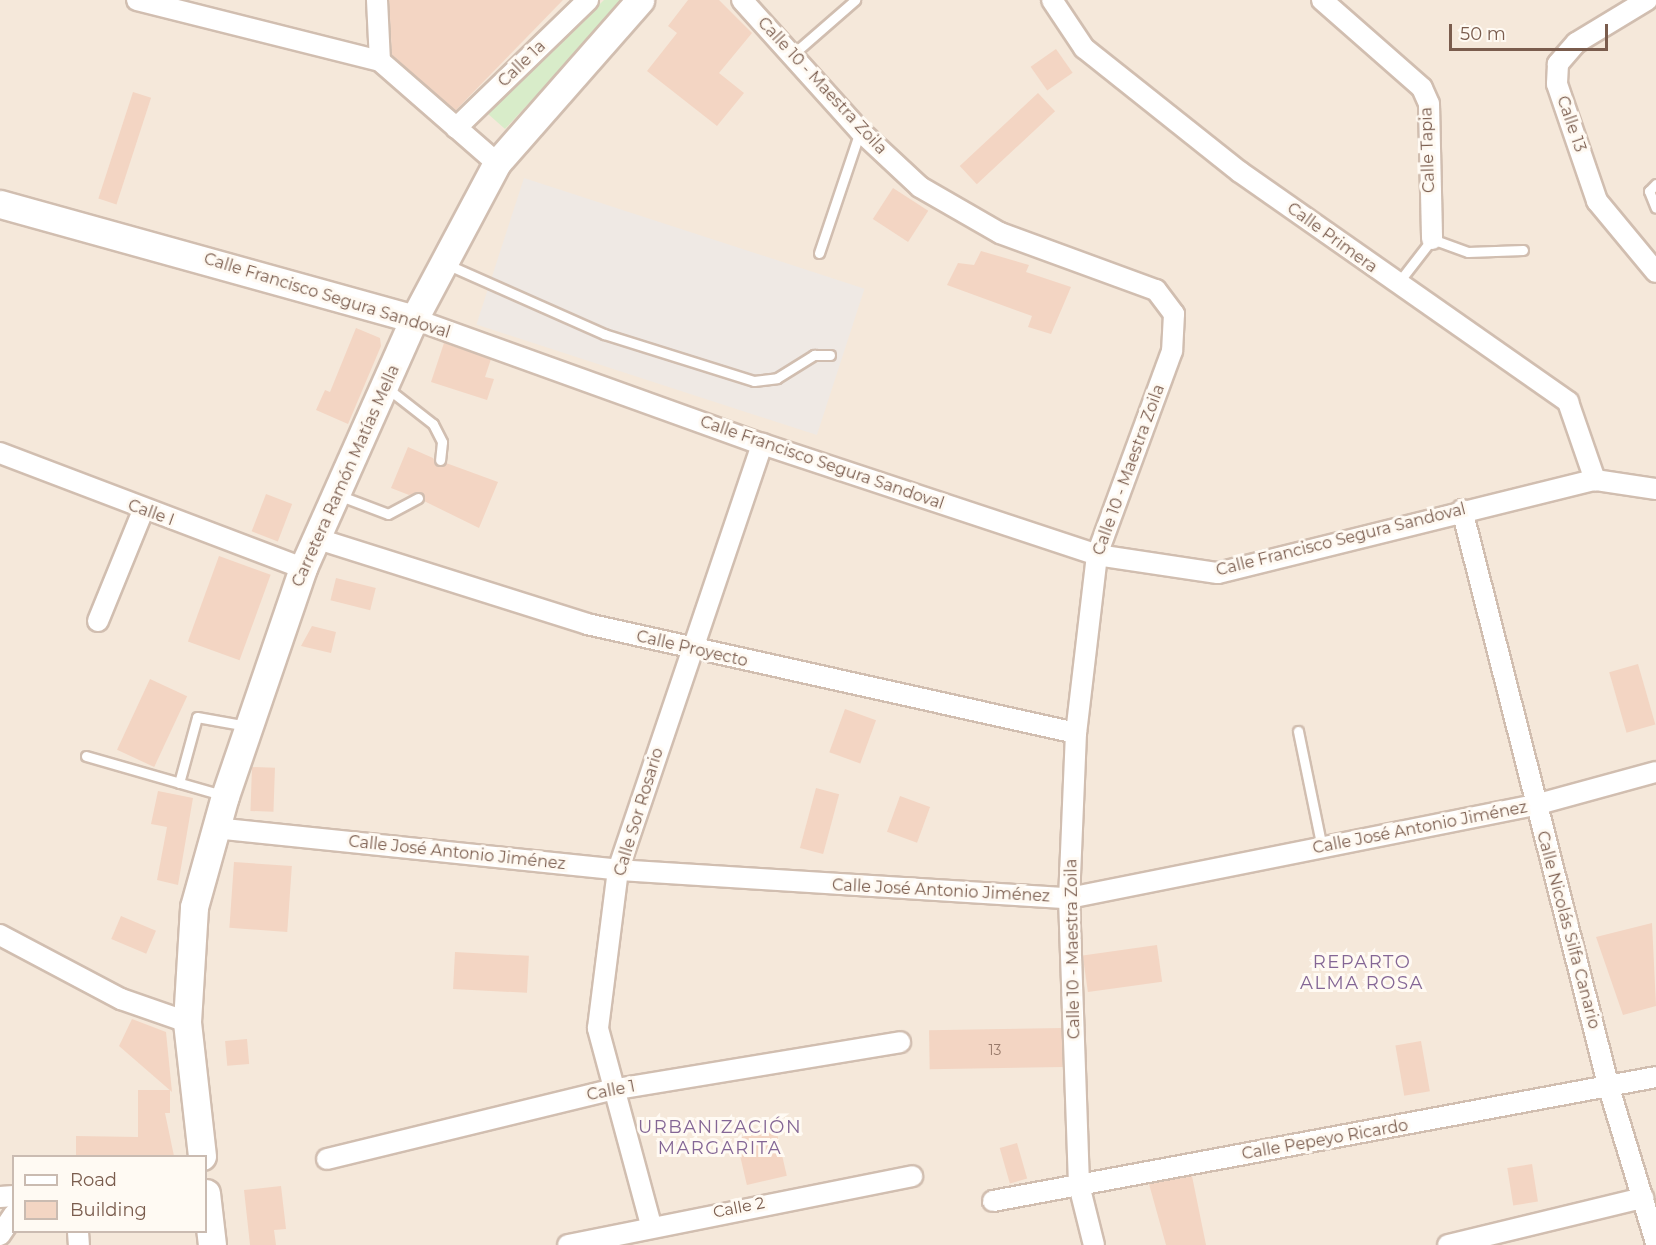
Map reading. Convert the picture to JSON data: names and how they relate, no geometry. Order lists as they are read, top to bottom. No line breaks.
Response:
{"streets":{"main road":["Calle Francisco Segura Sandoval","Carretera Ramón Matías Mella"],"street":["Calle 1a","Calle 10 - Maestra Zoila","Calle 13","Calle Tapia","Calle Primera","Calle I","Calle Proyecto","Calle Sor Rosario","Calle José Antonio Jiménez","Calle Nicolás Silfa Canario","Calle 1","Calle Pepeyo Ricardo","Calle 2"]},"crossings":[["Calle 10 - Maestra Zoila","Calle Francisco Segura Sandoval"],["Calle 10 - Maestra Zoila","Calle Proyecto"],["Calle 10 - Maestra Zoila","Calle José Antonio Jiménez"],["Calle 10 - Maestra Zoila","Calle Pepeyo Ricardo"],["Calle Primera","Calle Francisco Segura Sandoval"],["Calle Francisco Segura Sandoval","Carretera Ramón Matías Mella"],["Calle Francisco Segura Sandoval","Calle Sor Rosario"],["Calle Francisco Segura Sandoval","Calle Nicolás Silfa Canario"],["Carretera Ramón Matías Mella","Calle I"],["Carretera Ramón Matías Mella","Calle Proyecto"],["Carretera Ramón Matías Mella","Calle José Antonio Jiménez"],["Calle Proyecto","Calle Sor Rosario"],["Calle Sor Rosario","Calle José Antonio Jiménez"],["Calle Sor Rosario","Calle 1"],["Calle Sor Rosario","Calle 2"],["Calle José Antonio Jiménez","Calle Nicolás Silfa Canario"],["Calle Nicolás Silfa Canario","Calle Pepeyo Ricardo"]],"districts":["REPARTO ALMA ROSA","URBANIZACIÓN MARGARITA"],"house_numbers":["13"],"legend":["Road","Building"],"scale_bar":"50 m"}
